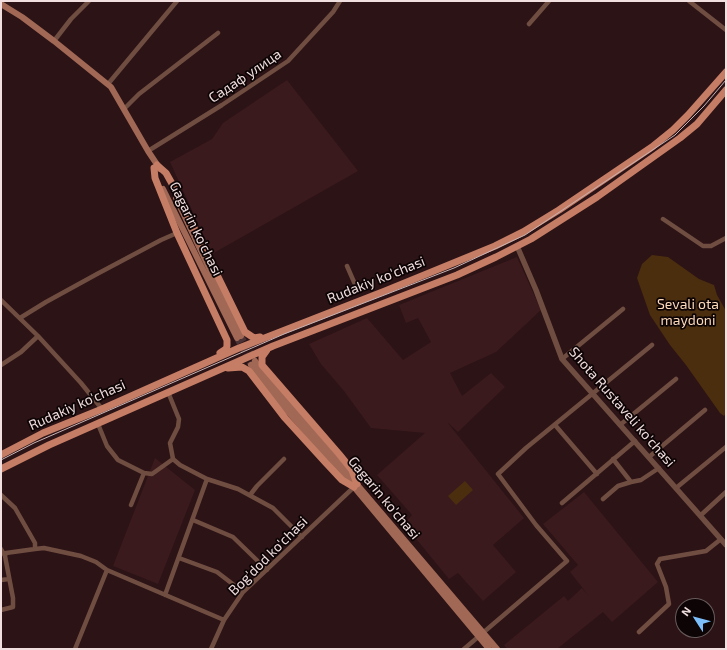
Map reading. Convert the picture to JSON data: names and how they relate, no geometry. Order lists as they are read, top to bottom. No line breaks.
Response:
{"streets":{"main road":["Gagarin ko'chasi","Rudakiy ko'chasi"],"street":["Садаф улица","Shota Rustaveli ko'chasi","Bog'dod ko'chasi"]},"crossings":[["Садаф улица","Gagarin ko'chasi"],["Gagarin ko'chasi","Bog'dod ko'chasi"],["Rudakiy ko'chasi","Shota Rustaveli ko'chasi"]],"parks":["Sevali ota maydoni"],"north":"top left"}
